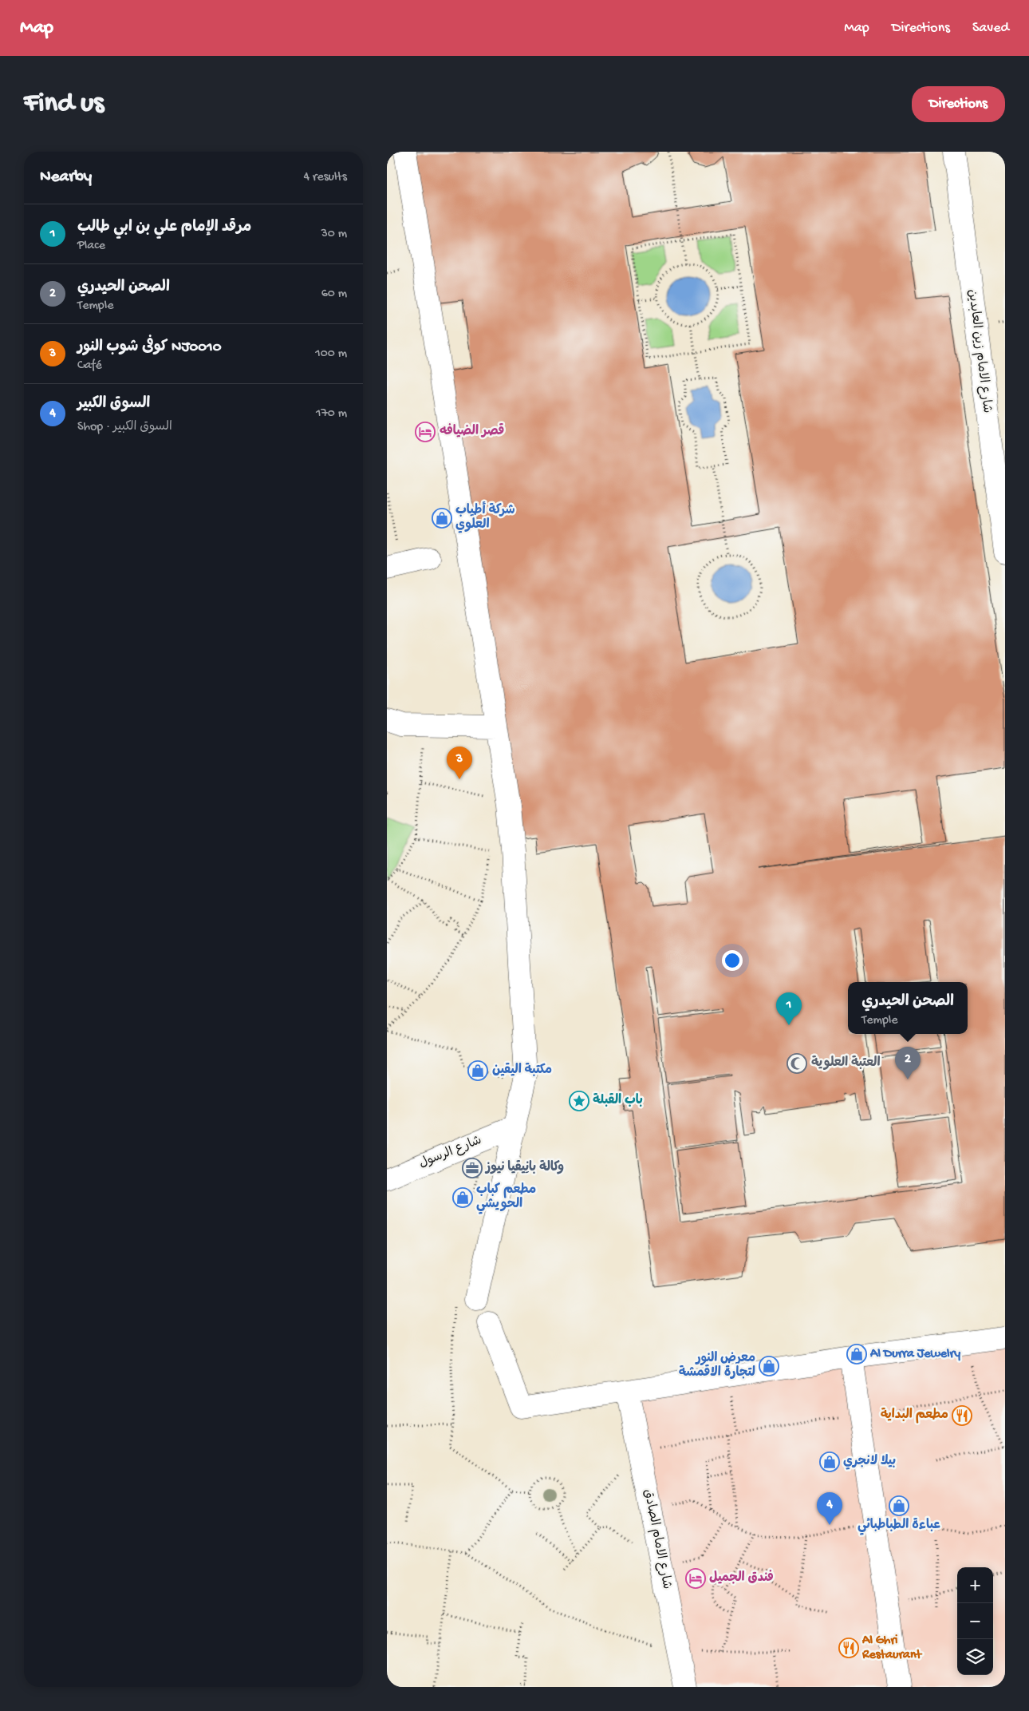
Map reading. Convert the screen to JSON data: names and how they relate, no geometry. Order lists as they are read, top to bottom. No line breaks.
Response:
{"streets":{"street":["شارع الامام زين العابدين","شارع الرسول","شارع الامام الصادق"]},"places":{"hotel":["قصر الضيافه","فندق الجميل"],"shop":["شركة أطياب العلوي","مكتبة اليقين","مطعم كباب الحويشي","Al Durra Jewelry","معرض النور لتجارة الاقمشة","بيلا لانجري","عباءة الطباطبائي"],"mosque":["العتبة العلوية"],"place":["باب القبلة"],"office":["وكالة بانِيقيا نيوز"],"restaurant":["مطعم البداية","Al Ghri Restaurant"]},"page":{"header":"Map","nav":["Map","Directions","Saved"],"buttons":"Directions","title":"Find us","heading":["Nearby","4 results"],"list":[{"mark":"1","name":"مرقد الإمام علي بن ابي طالب","note":"Place","value":"30 m"},{"mark":"2","name":"الصحن الحيدري","note":"Temple","value":"60 m"},{"mark":"3","name":"کوفی شوب النور NJ0010","note":"Café","value":"100 m"},{"mark":"4","name":"السوق الكبير","note":"Shop · السوق الكبير","value":"170 m"}],"pins":["3","1","2","4"],"popup":["الصحن الحيدري","Temple"],"map_buttons":["+","−"]}}
